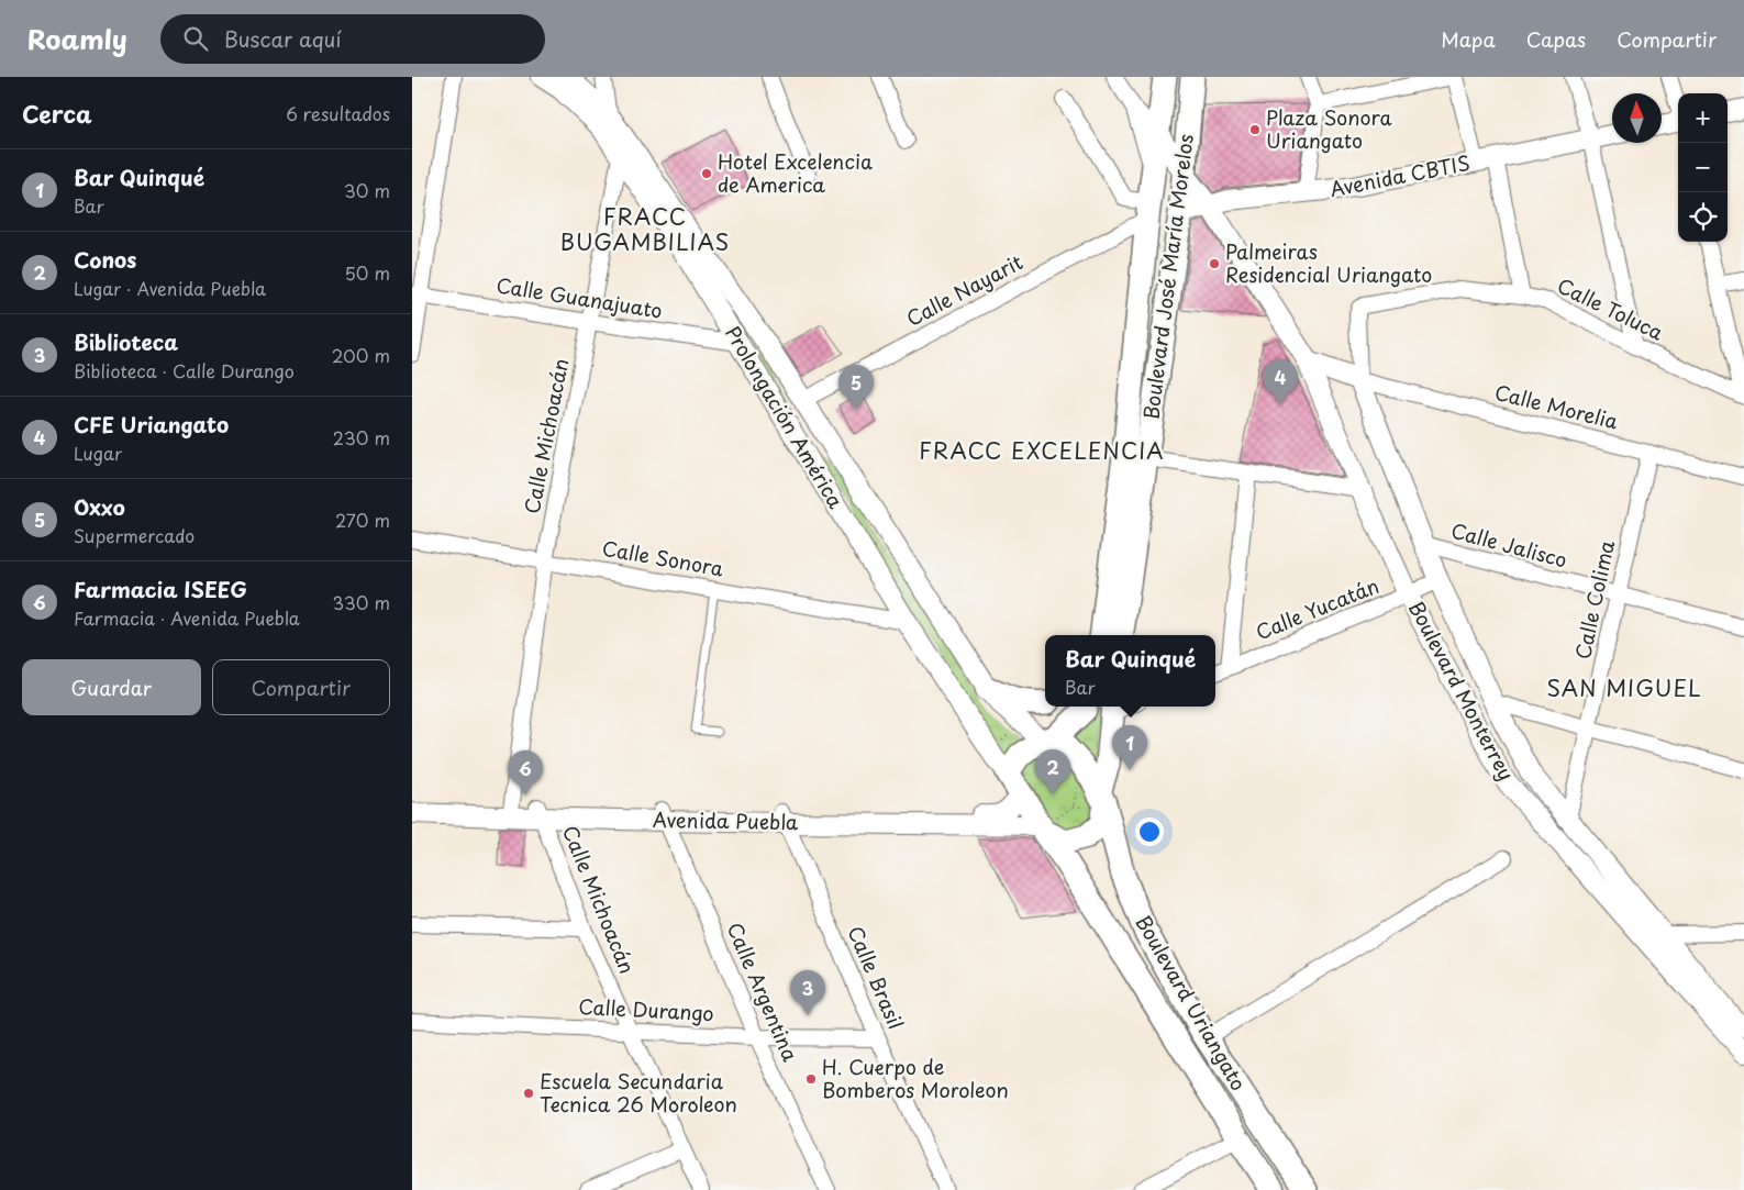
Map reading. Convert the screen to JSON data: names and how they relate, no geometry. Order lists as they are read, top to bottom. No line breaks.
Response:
{"streets":{"main road":["Boulevard José María Morelos","Boulevard Uriangato"],"street":["Avenida CBTIS","Calle Nayarit","Calle Guanajuato","Calle Toluca","Calle Morelia","Prolongación América","Calle Michoacán","Calle Jalisco","Calle Sonora","Calle Colima","Calle Yucatán","Boulevard Monterrey","Avenida Puebla","Calle Brasil","Calle Argentina","Calle Durango"]},"crossings":[["Avenida CBTIS","Boulevard José María Morelos"],["Avenida CBTIS","Boulevard Monterrey"],["Boulevard José María Morelos","Calle Nayarit"],["Boulevard José María Morelos","Boulevard Monterrey"],["Calle Nayarit","Prolongación América"],["Calle Guanajuato","Prolongación América"],["Calle Guanajuato","Calle Michoacán"],["Calle Toluca","Calle Morelia"],["Calle Toluca","Boulevard Monterrey"],["Calle Morelia","Calle Colima"],["Calle Morelia","Boulevard Monterrey"],["Prolongación América","Calle Michoacán"],["Prolongación América","Calle Sonora"],["Prolongación América","Avenida Puebla"],["Prolongación América","Boulevard Uriangato"],["Calle Michoacán","Calle Sonora"],["Calle Michoacán","Avenida Puebla"],["Calle Michoacán","Calle Durango"],["Calle Jalisco","Calle Colima"],["Calle Jalisco","Boulevard Monterrey"],["Calle Colima","Boulevard Monterrey"],["Calle Yucatán","Boulevard Monterrey"],["Avenida Puebla","Calle Brasil"],["Avenida Puebla","Calle Argentina"],["Avenida Puebla","Boulevard Uriangato"],["Calle Brasil","Calle Durango"],["Calle Argentina","Calle Durango"]],"districts":["FRACC BUGAMBILIAS","FRACC EXCELENCIA","SAN MIGUEL"],"places":["Plaza Sonora Uriangato","Hotel Excelencia de America","Palmeiras Residencial Uriangato","H. Cuerpo de Bomberos Moroleon","Escuela Secundaria Tecnica 26 Moroleon"],"north":"top","page":{"header":"Roamly","search":"Buscar aquí","nav":["Mapa","Capas","Compartir"],"heading":["Cerca","6 resultados"],"map_buttons":["+","−"],"list":[{"mark":"1","name":"Bar Quinqué","note":"Bar","value":"30 m"},{"mark":"2","name":"Conos","note":"Lugar · Avenida Puebla","value":"50 m"},{"mark":"3","name":"Biblioteca","note":"Biblioteca · Calle Durango","value":"200 m"},{"mark":"4","name":"CFE Uriangato","note":"Lugar","value":"230 m"},{"mark":"5","name":"Oxxo","note":"Supermercado","value":"270 m"},{"mark":"6","name":"Farmacia ISEEG","note":"Farmacia · Avenida Puebla","value":"330 m"}],"pins":["4","5","1","2","6","3"],"popup":["Bar Quinqué","Bar"],"buttons":["Guardar","Compartir"]}}
